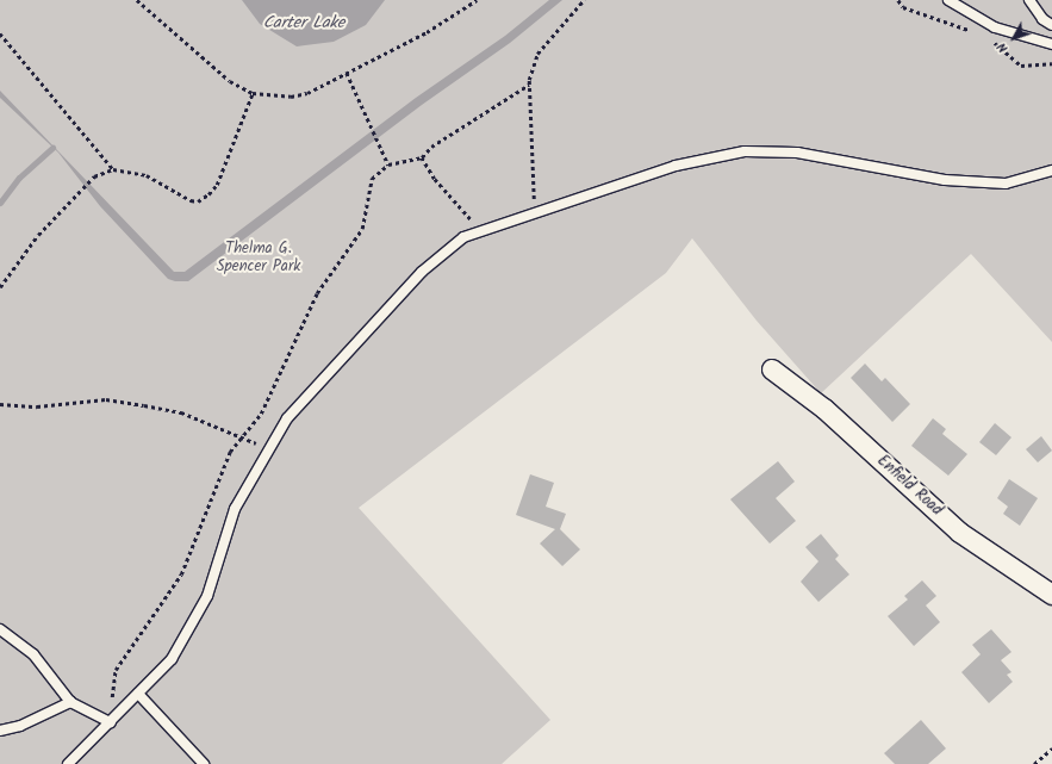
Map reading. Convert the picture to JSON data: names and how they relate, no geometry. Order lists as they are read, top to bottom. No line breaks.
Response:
{"streets":{"street":["Enfield Road"]},"water":["Carter Lake"],"parks":["Thelma G. Spencer Park"],"north":"bottom left"}
